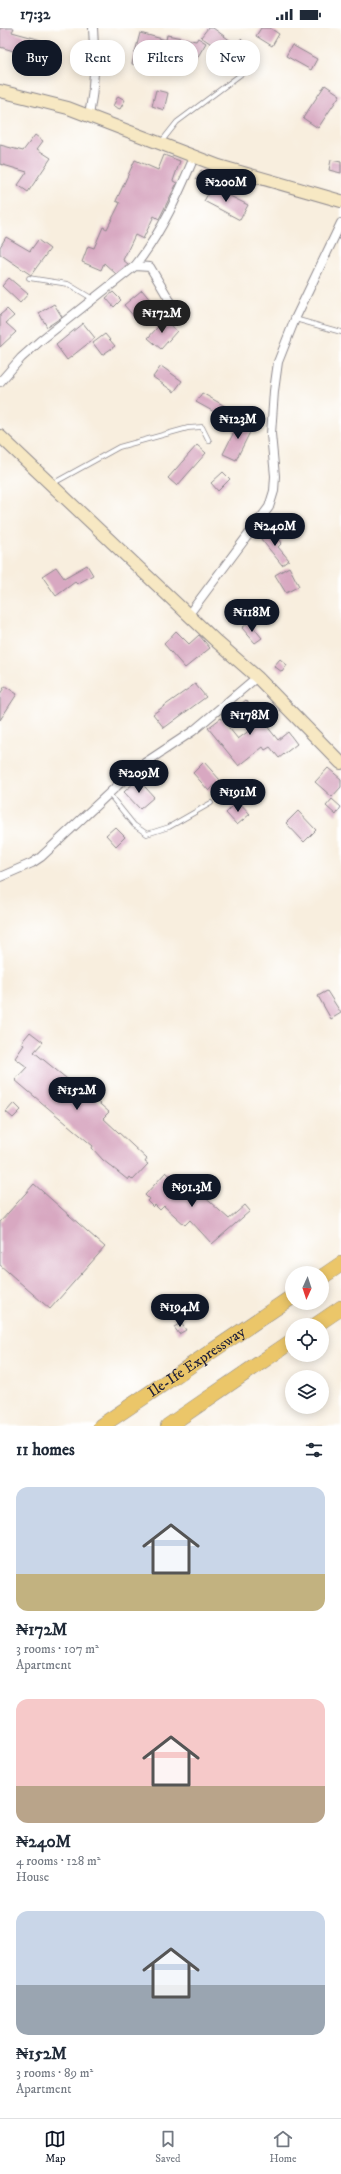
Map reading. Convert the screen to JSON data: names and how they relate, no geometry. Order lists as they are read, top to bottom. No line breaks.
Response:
{"streets":{"highway":["Ile-Ife Expressway"]},"north":"bottom","page":{"status":"17:32","chip":["Buy","Rent","Filters","New"],"price":["₦200M","₦172M","₦123M","₦240M","₦118M","₦178M","₦209M","₦191M","₦152M","₦91.3M","₦194M"],"heading":"11 homes","list":[{"name":"₦172M","note":"3 rooms · 107 m² · Apartment"},{"name":"₦240M","note":"4 rooms · 128 m² · House"},{"name":"₦152M","note":"3 rooms · 89 m² · Apartment"}],"tabs":["Map","Saved","Home"]}}
